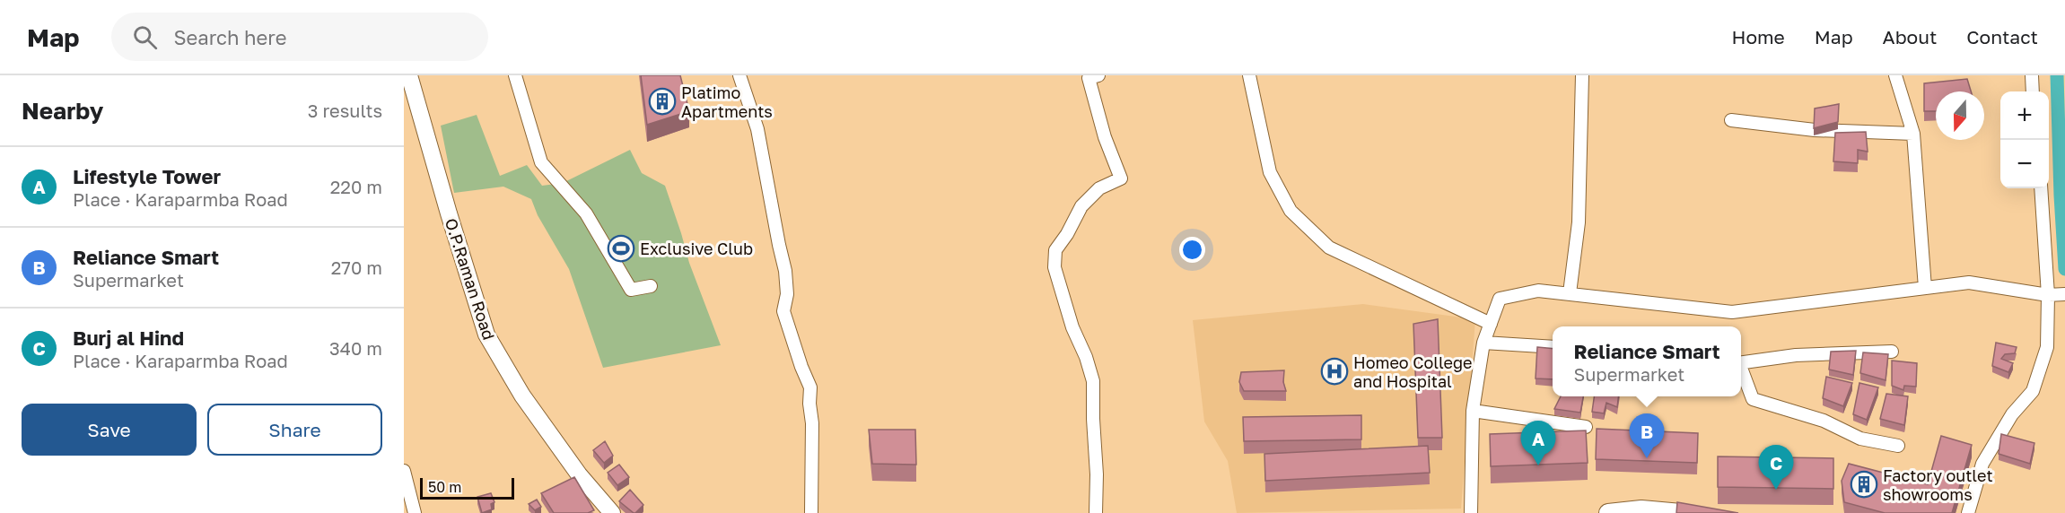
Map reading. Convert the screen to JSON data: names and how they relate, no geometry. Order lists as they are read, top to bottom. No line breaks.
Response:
{"streets":{"street":["O.P.Raman Road"]},"places":{"building":["Platimo Apartments","Factory outlet showrooms"],"sports":["Exclusive Club"],"hospital":["Homeo College and Hospital"]},"scale_bar":"50 m","north":"bottom","page":{"header":"Map","search":"Search here","nav":["Home","Map","About","Contact"],"heading":["Nearby","3 results"],"map_buttons":["+","−"],"list":[{"mark":"A","name":"Lifestyle Tower","note":"Place · Karaparmba Road","value":"220 m"},{"mark":"B","name":"Reliance Smart","note":"Supermarket","value":"270 m"},{"mark":"C","name":"Burj al Hind","note":"Place · Karaparmba Road","value":"340 m"}],"popup":["Reliance Smart","Supermarket"],"buttons":["Save","Share"],"pins":["B","A","C"],"scale":"50 m"}}
